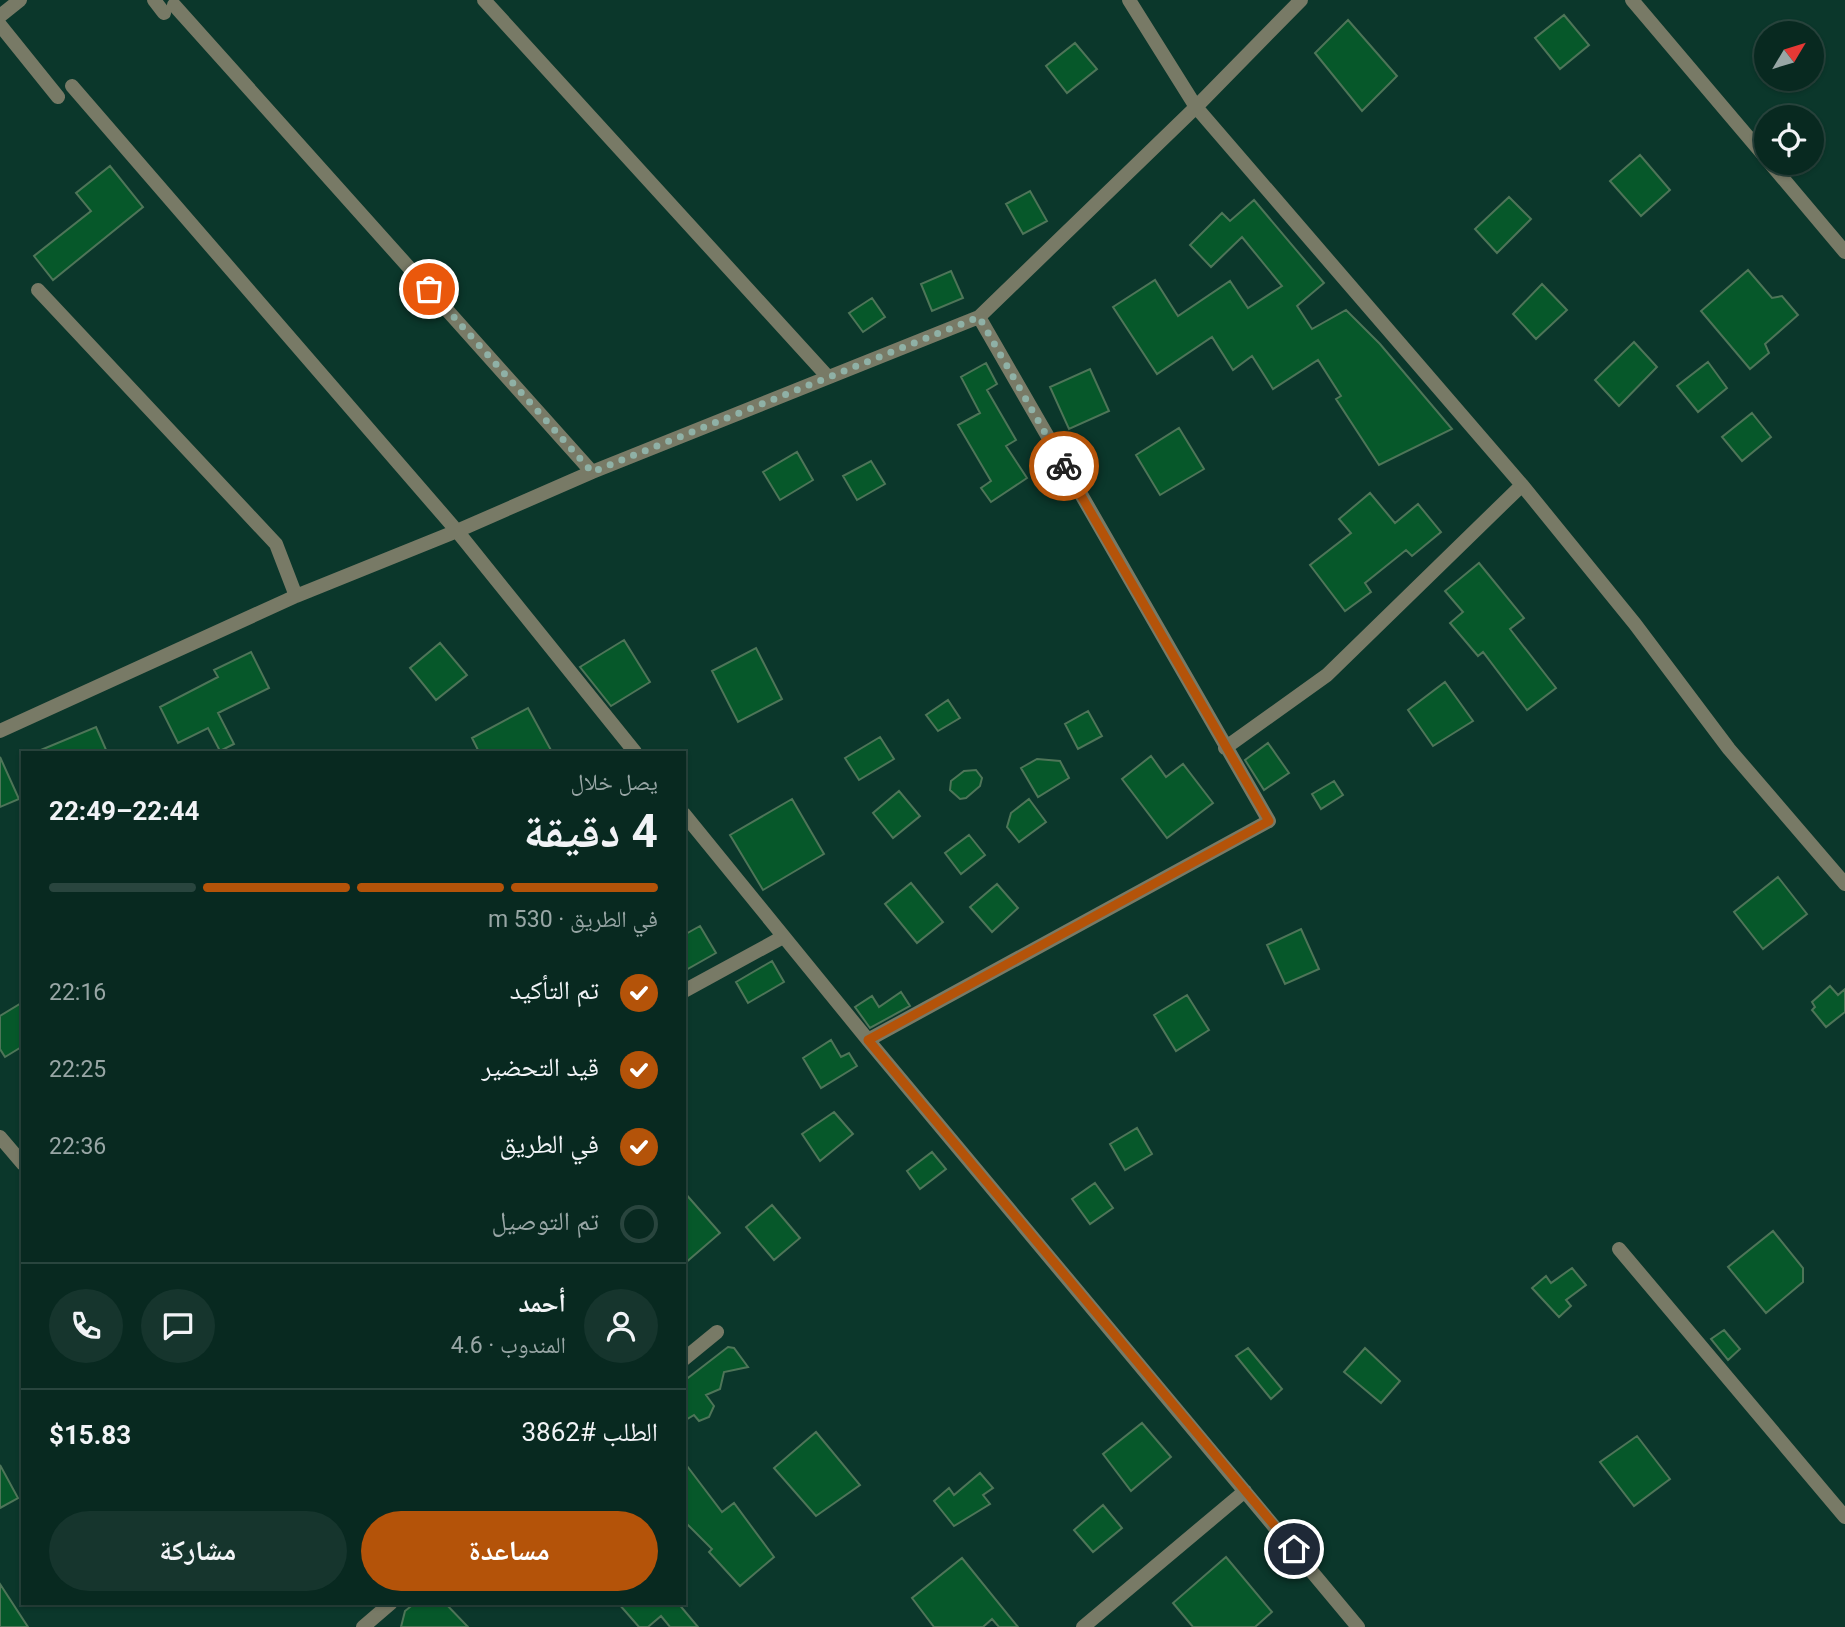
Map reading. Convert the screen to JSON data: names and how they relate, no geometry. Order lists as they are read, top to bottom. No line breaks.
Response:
{"north":"top right","page":{"heading":["4 دقيقة","يصل خلال","22:44–22:49"],"panel":["أحمد","المندوب · 4.6","الطلب #3862","$15.83"],"bar":"في الطريق · 530 m","list":[["تم التأكيد","22:16"],["قيد التحضير","22:25"],["في الطريق","22:36"],"تم التوصيل"],"buttons":["مساعدة","مشاركة"]}}
